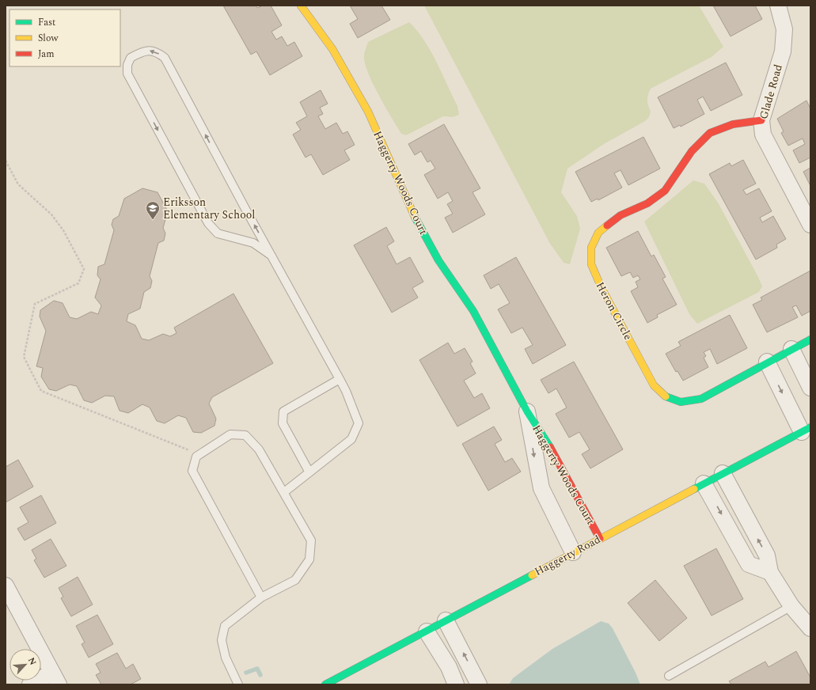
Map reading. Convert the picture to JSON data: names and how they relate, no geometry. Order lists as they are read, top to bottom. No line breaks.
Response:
{"streets":{"street":["Glade Road","Haggerty Woods Court","Heron Circle","Haggerty Road"]},"crossings":[["Glade Road","Heron Circle"],["Haggerty Woods Court","Haggerty Road"]],"places":{"school or university":["Eriksson Elementary School"]},"legend":["Fast","Slow","Jam"],"north":"top right"}
